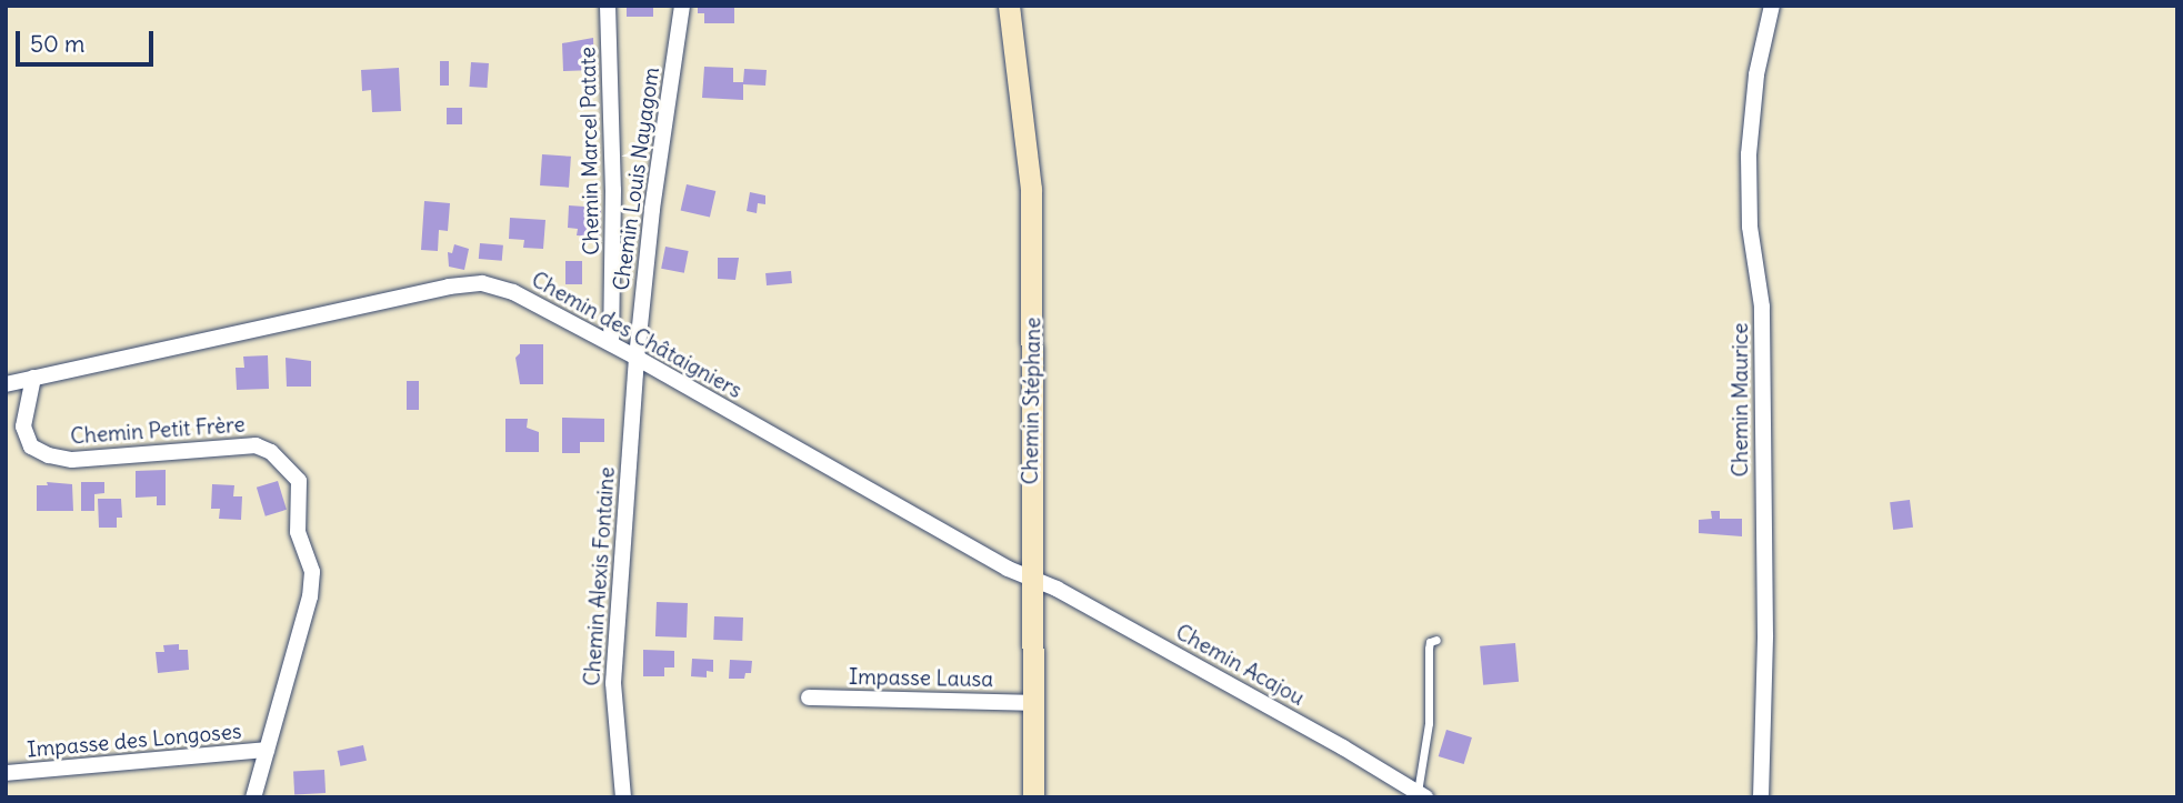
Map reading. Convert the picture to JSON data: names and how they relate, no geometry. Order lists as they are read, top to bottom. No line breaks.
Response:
{"streets":{"main road":["Chemin Stéphane"],"street":["Chemin Marcel Patate","Chemin Louis Nayagom","Chemin des Châtaigniers","Chemin Maurice","Chemin Petit Frère","Chemin Alexis Fontaine","Chemin Acajou","Impasse Lausa","Impasse des Longoses"]},"crossings":[["Chemin Marcel Patate","Chemin des Châtaigniers"],["Chemin Louis Nayagom","Chemin des Châtaigniers"],["Chemin Louis Nayagom","Chemin Alexis Fontaine"],["Chemin des Châtaigniers","Chemin Stéphane"],["Chemin des Châtaigniers","Chemin Petit Frère"],["Chemin des Châtaigniers","Chemin Alexis Fontaine"],["Chemin des Châtaigniers","Chemin Acajou"],["Chemin Stéphane","Chemin Acajou"],["Chemin Stéphane","Impasse Lausa"],["Chemin Petit Frère","Impasse des Longoses"]],"scale_bar":"50 m"}
